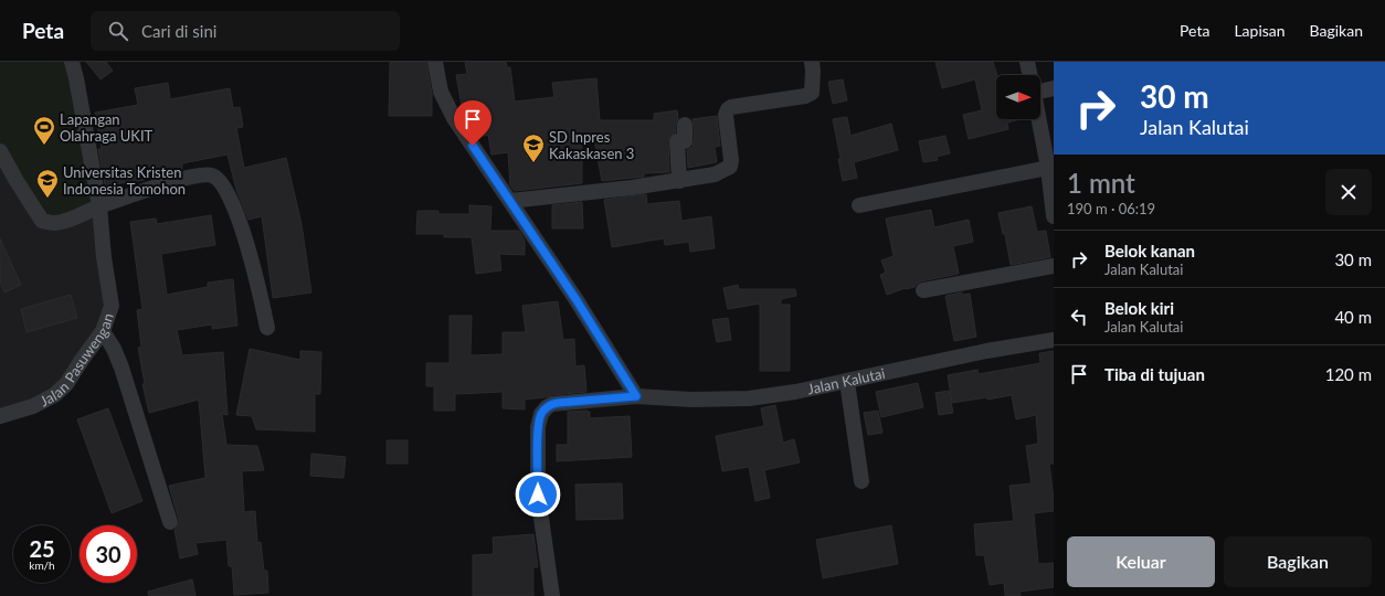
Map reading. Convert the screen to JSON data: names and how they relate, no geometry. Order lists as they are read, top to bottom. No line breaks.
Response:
{"streets":{"street":["Jalan Pasuwengan","Jalan Kalutai"]},"places":{"sports":["Lapangan Olahraga UKIT"],"school or university":["SD Inpres Kakaskasen 3","Universitas Kristen Indonesia Tomohon"]},"north":"right","page":{"header":"Peta","search":"Cari di sini","nav":["Peta","Lapisan","Bagikan"],"turn":["30 m","Jalan Kalutai"],"heading":["1 mnt","190 m · 06:19"],"list":[{"name":"Belok kanan","note":"Jalan Kalutai","value":"30 m"},{"name":"Belok kiri","note":"Jalan Kalutai","value":"40 m"},{"name":"Tiba di tujuan","value":"120 m"}],"speed":"25 km/h","limit":"30","buttons":["Keluar","Bagikan"]}}
